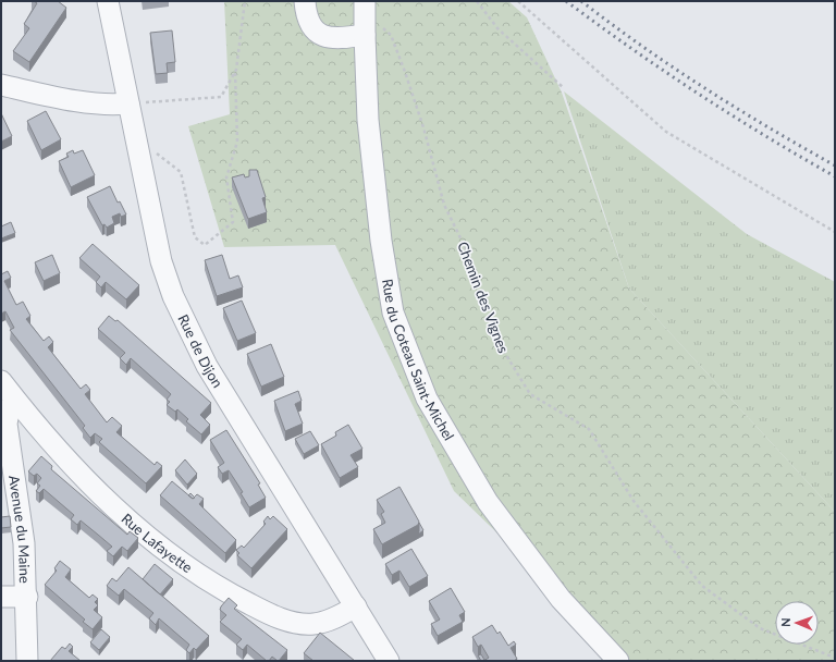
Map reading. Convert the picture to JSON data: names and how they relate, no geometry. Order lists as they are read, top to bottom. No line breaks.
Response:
{"streets":{"street":["Rue de Dijon","Rue du Coteau Saint-Michel","Avenue du Maine","Rue Lafayette"],"path":["Chemin des Vignes"]},"crossings":[["Chemin des Vignes","Rue du Coteau Saint-Michel"],["Rue de Dijon","Rue Lafayette"],["Avenue du Maine","Rue Lafayette"]],"north":"left"}
